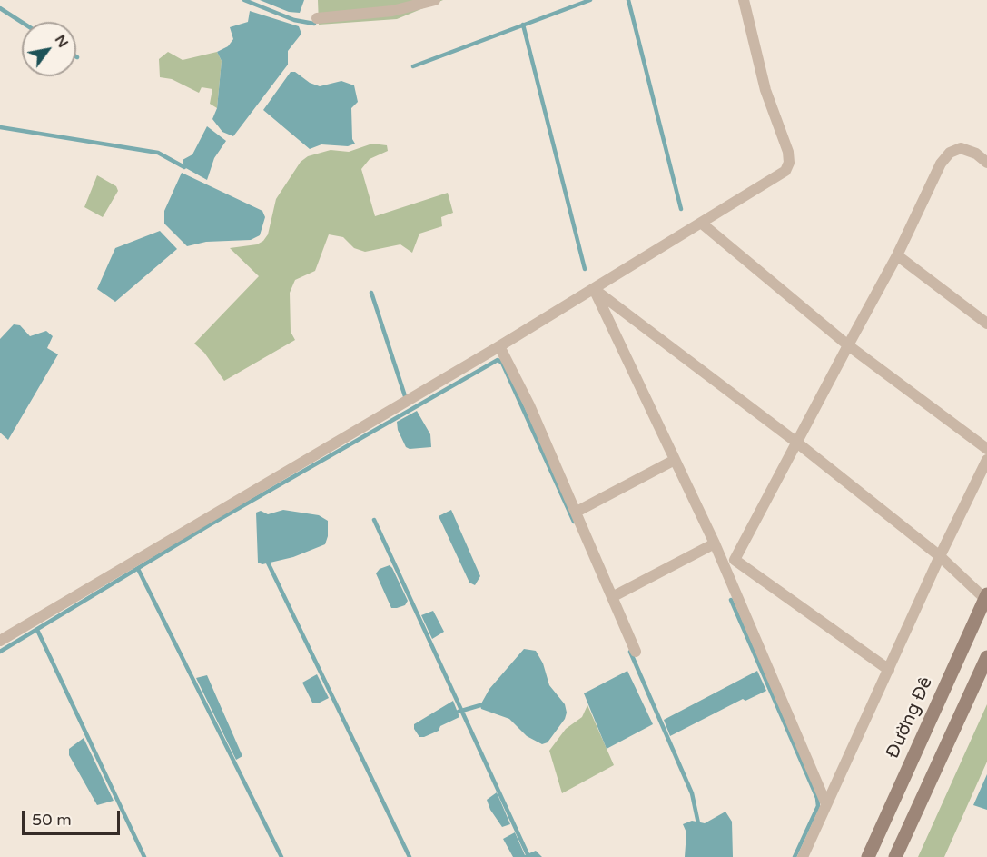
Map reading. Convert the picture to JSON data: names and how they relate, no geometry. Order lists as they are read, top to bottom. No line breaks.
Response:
{"streets":{"street":["Đường Đê"]},"scale_bar":"50 m","north":"top right"}
